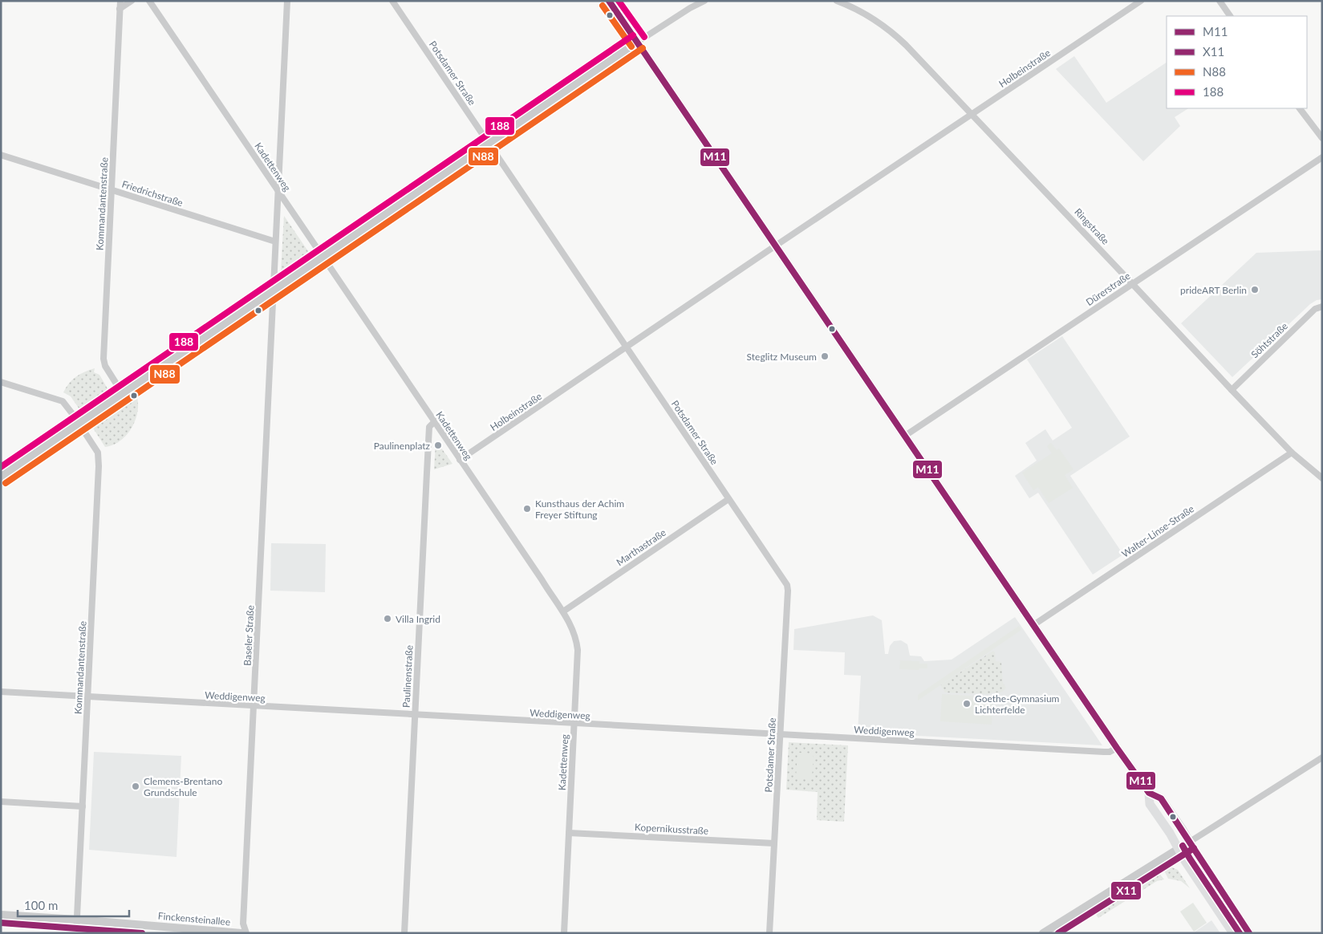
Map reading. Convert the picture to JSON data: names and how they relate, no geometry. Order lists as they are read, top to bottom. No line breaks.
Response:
{"streets":{"street":["Holbeinstraße","Potsdamer Straße","Kadettenweg","Friedrichstraße","Kommandantenstraße","Ringstraße","Dürerstraße","Söhtstraße","Walter-Linse-Straße","Marthastraße","Baseler Straße","Paulinenstraße","Weddigenweg","Kopernikusstraße","Finckensteinallee"]},"crossings":[["Holbeinstraße","Potsdamer Straße"],["Holbeinstraße","Kadettenweg"],["Holbeinstraße","Ringstraße"],["Potsdamer Straße","Marthastraße"],["Potsdamer Straße","Weddigenweg"],["Potsdamer Straße","Kopernikusstraße"],["Kadettenweg","Marthastraße"],["Kadettenweg","Baseler Straße"],["Kadettenweg","Paulinenstraße"],["Kadettenweg","Weddigenweg"],["Kadettenweg","Kopernikusstraße"],["Friedrichstraße","Kommandantenstraße"],["Friedrichstraße","Baseler Straße"],["Kommandantenstraße","Weddigenweg"],["Kommandantenstraße","Finckensteinallee"],["Ringstraße","Dürerstraße"],["Ringstraße","Söhtstraße"],["Ringstraße","Walter-Linse-Straße"],["Baseler Straße","Weddigenweg"],["Paulinenstraße","Weddigenweg"]],"places":["prideART Berlin","Steglitz Museum","Paulinenplatz","Kunsthaus der Achim Freyer Stiftung","Villa Ingrid","Goethe-Gymnasium Lichterfelde","Clemens-Brentano Grundschule"],"lines":["transit line M11","transit line 188","transit line N88","transit line X11"],"legend":["M11","X11","N88","188"],"scale_bar":"100 m"}
